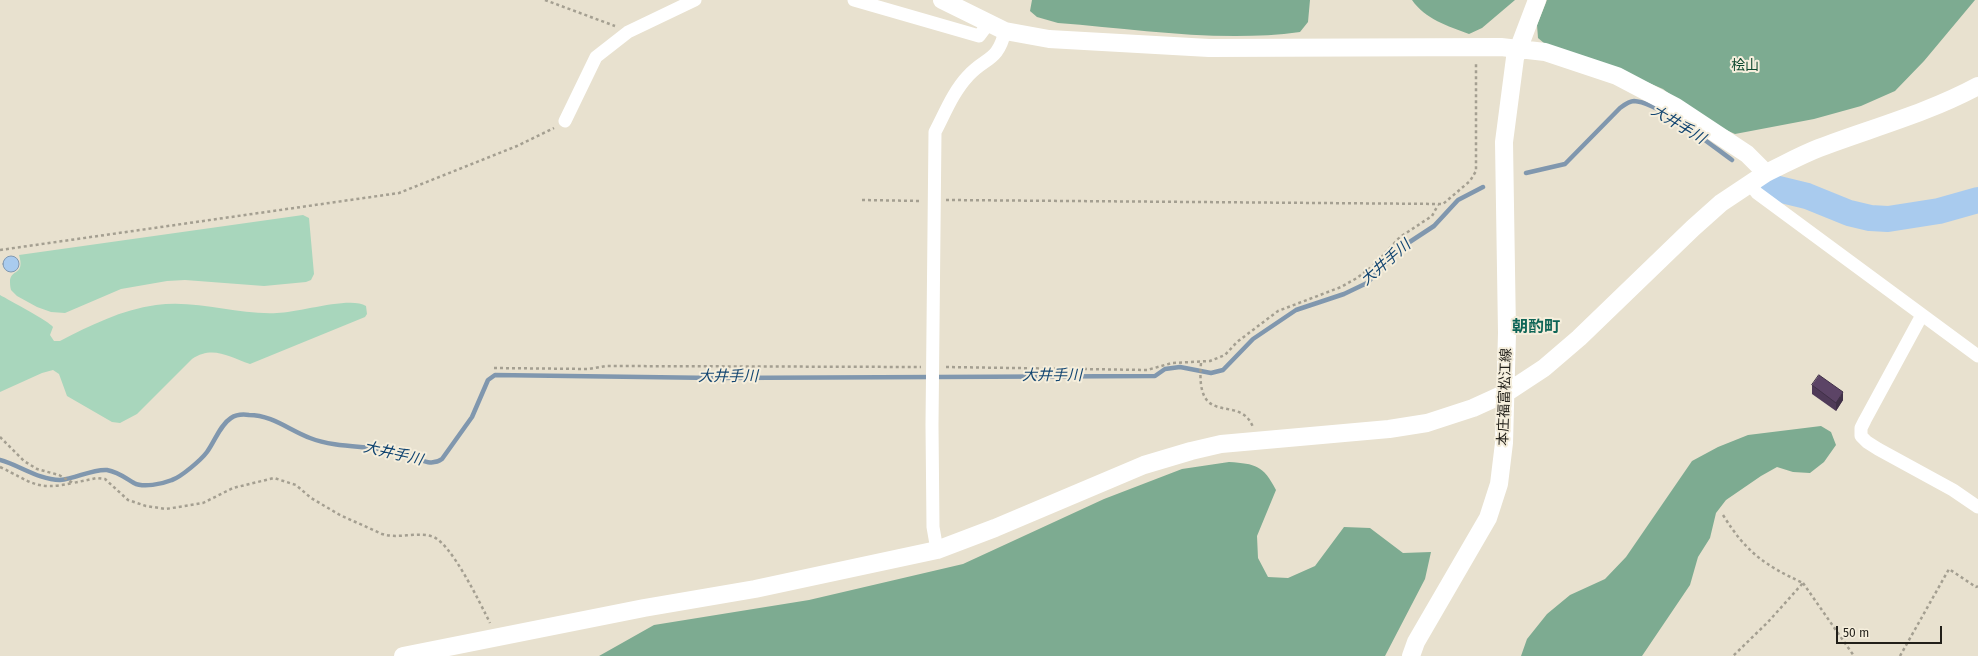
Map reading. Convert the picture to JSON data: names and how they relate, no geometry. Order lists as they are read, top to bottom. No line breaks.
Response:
{"streets":{"street":["本庄福富松江線"]},"districts":["朝酌町"],"water":["大井手川"],"parks":["桧山"],"scale_bar":"50 m"}
